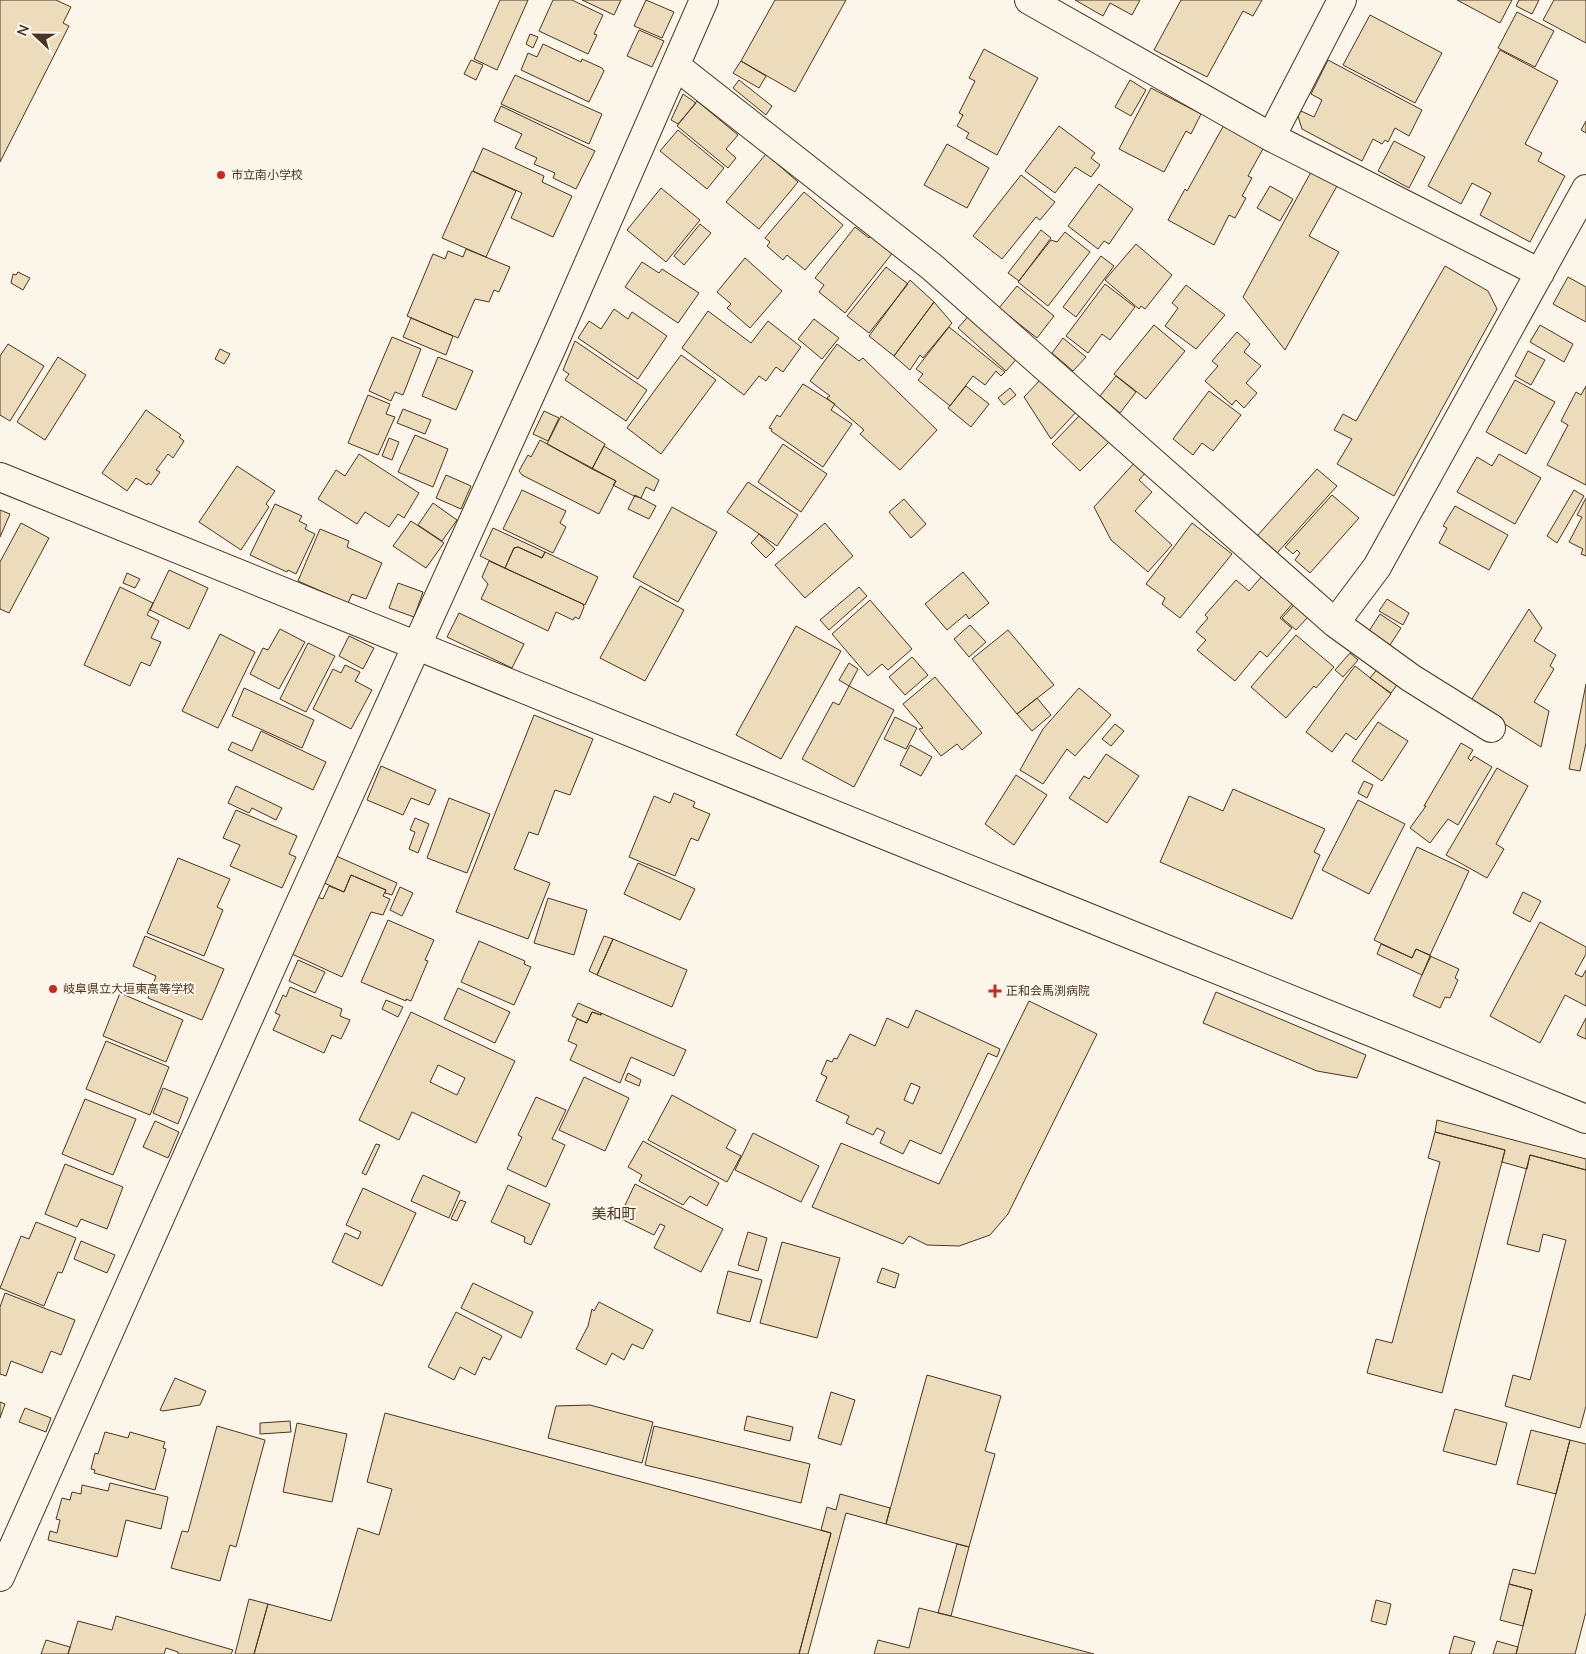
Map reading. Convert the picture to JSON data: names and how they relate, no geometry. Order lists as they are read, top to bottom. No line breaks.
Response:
{"districts":["美和町"],"places":{"other":["市立南小学校","岐阜県立大垣東高等学校"],"health":["正和会馬渕病院"]},"north":"left"}
